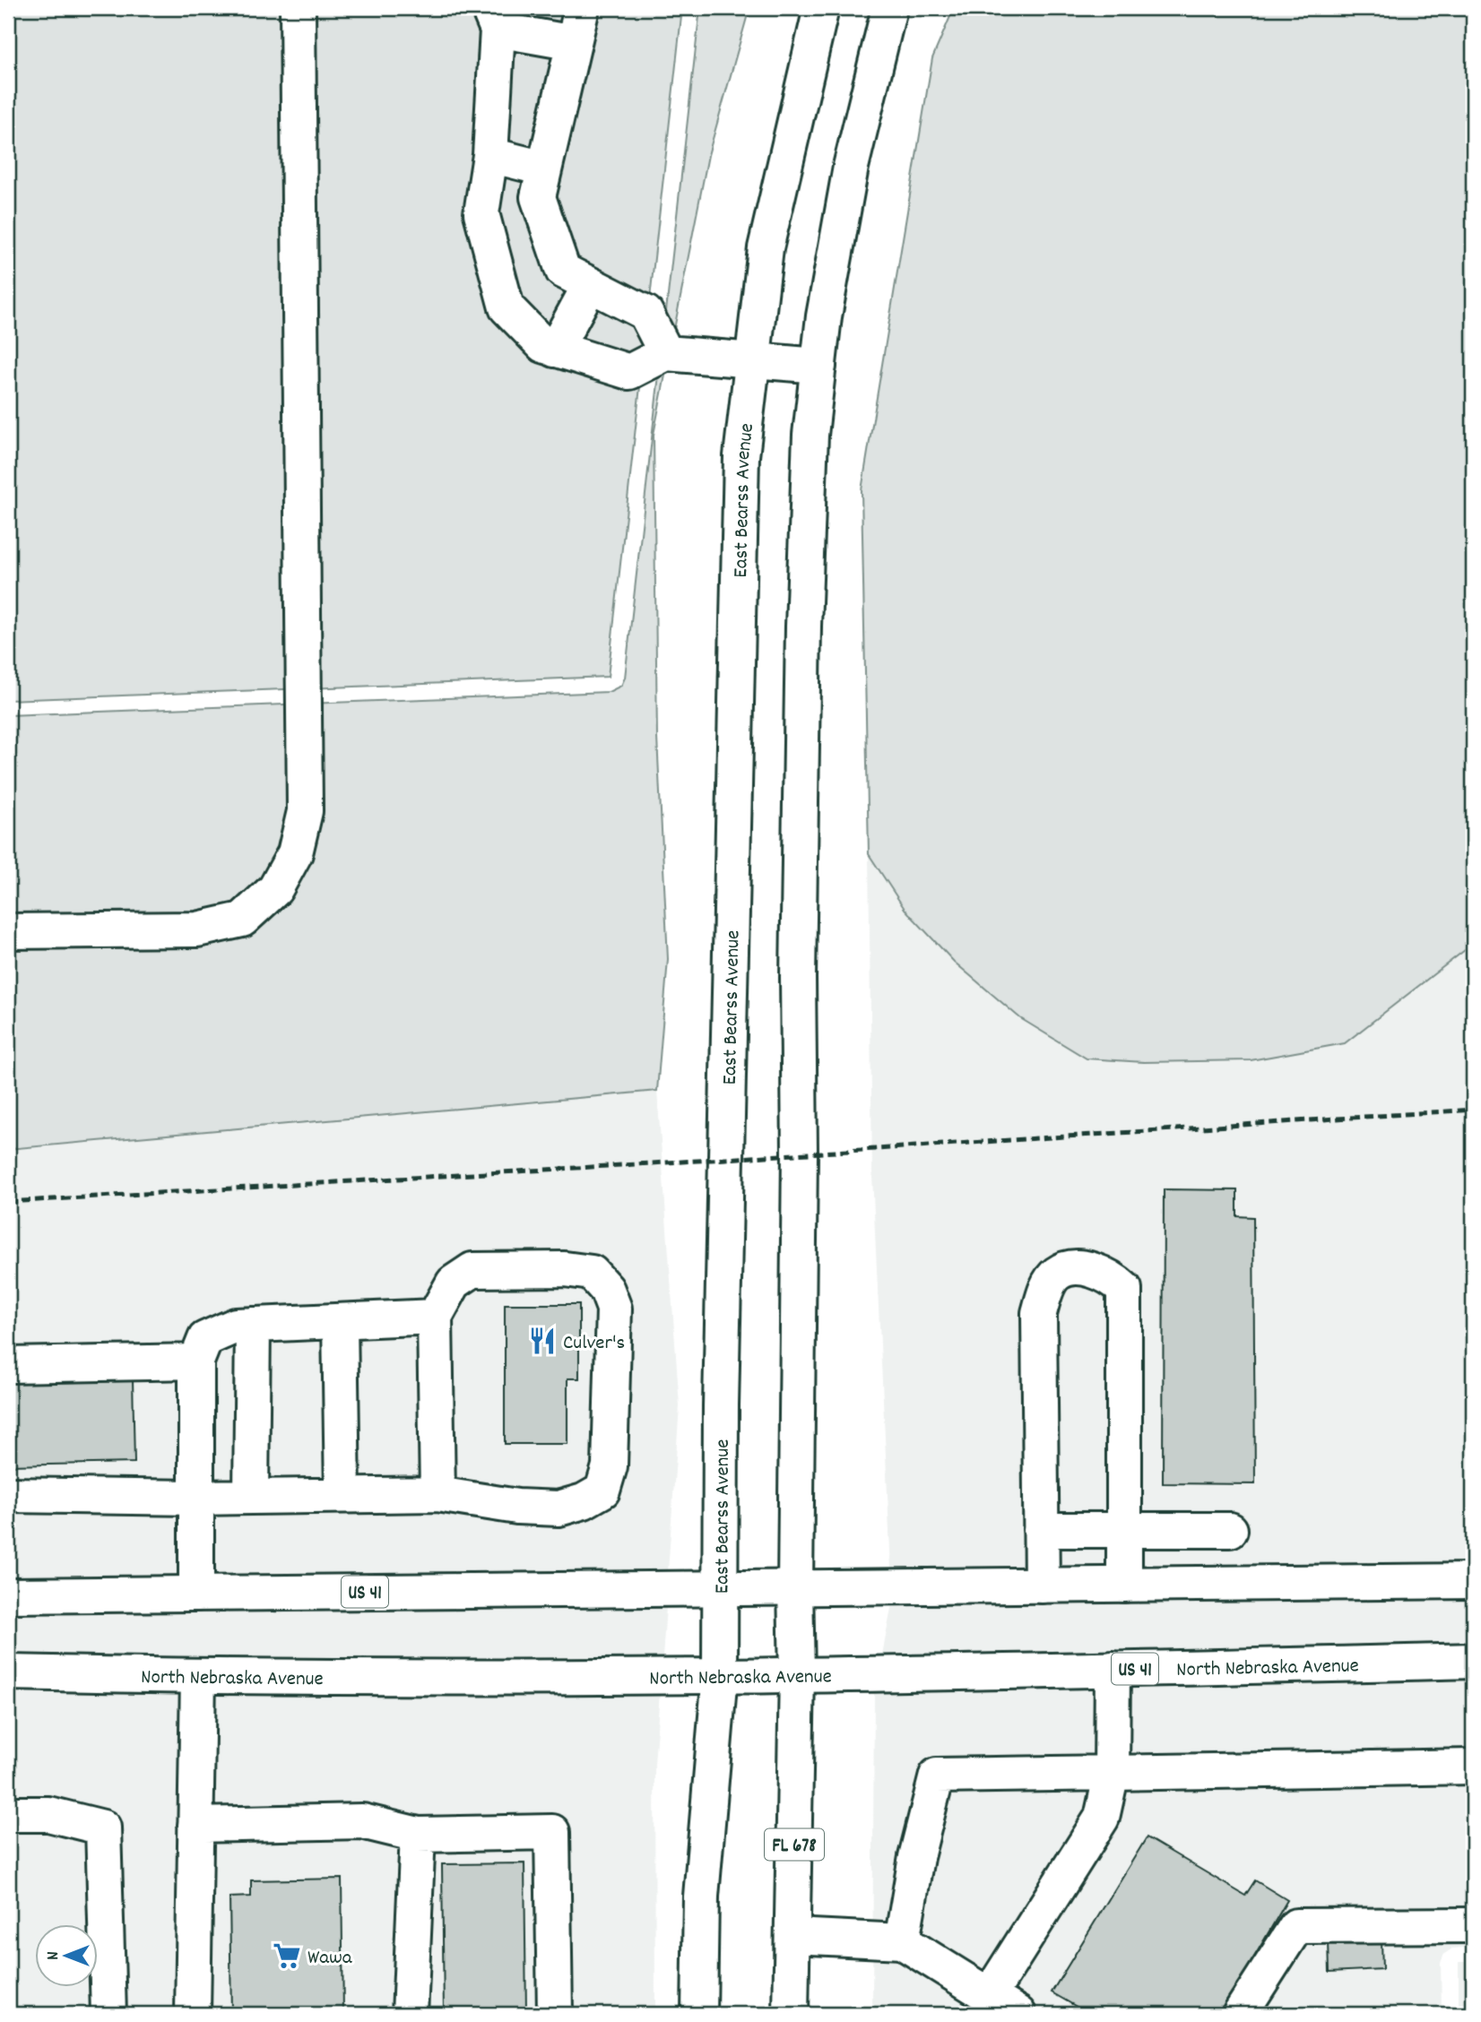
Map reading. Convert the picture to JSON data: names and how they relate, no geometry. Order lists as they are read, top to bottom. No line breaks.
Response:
{"streets":{"main road":["East Bearss Avenue","US 41","North Nebraska Avenue","FL 678"]},"crossings":[["East Bearss Avenue","US 41"],["East Bearss Avenue","North Nebraska Avenue"],["US 41","FL 678"],["North Nebraska Avenue","FL 678"]],"places":{"restaurant":["Culver's"],"supermarket":["Wawa"]},"north":"left"}
